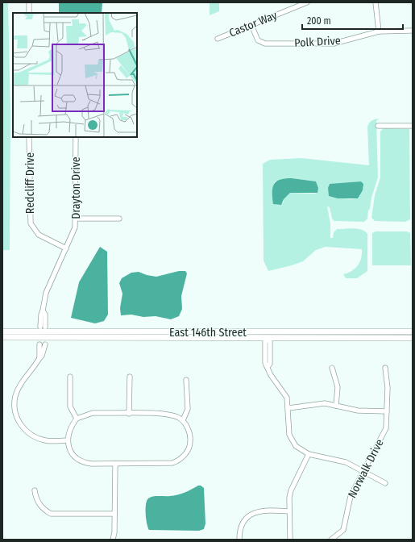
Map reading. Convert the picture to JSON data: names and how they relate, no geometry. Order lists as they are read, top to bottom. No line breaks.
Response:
{"streets":{"main road":["East 146th Street"],"street":["Castor Way","Polk Drive","Redcliff Drive","Drayton Drive","Norwalk Drive"]},"crossings":[["Castor Way","Polk Drive"],["Redcliff Drive","Drayton Drive"]],"scale_bar":"200 m"}
